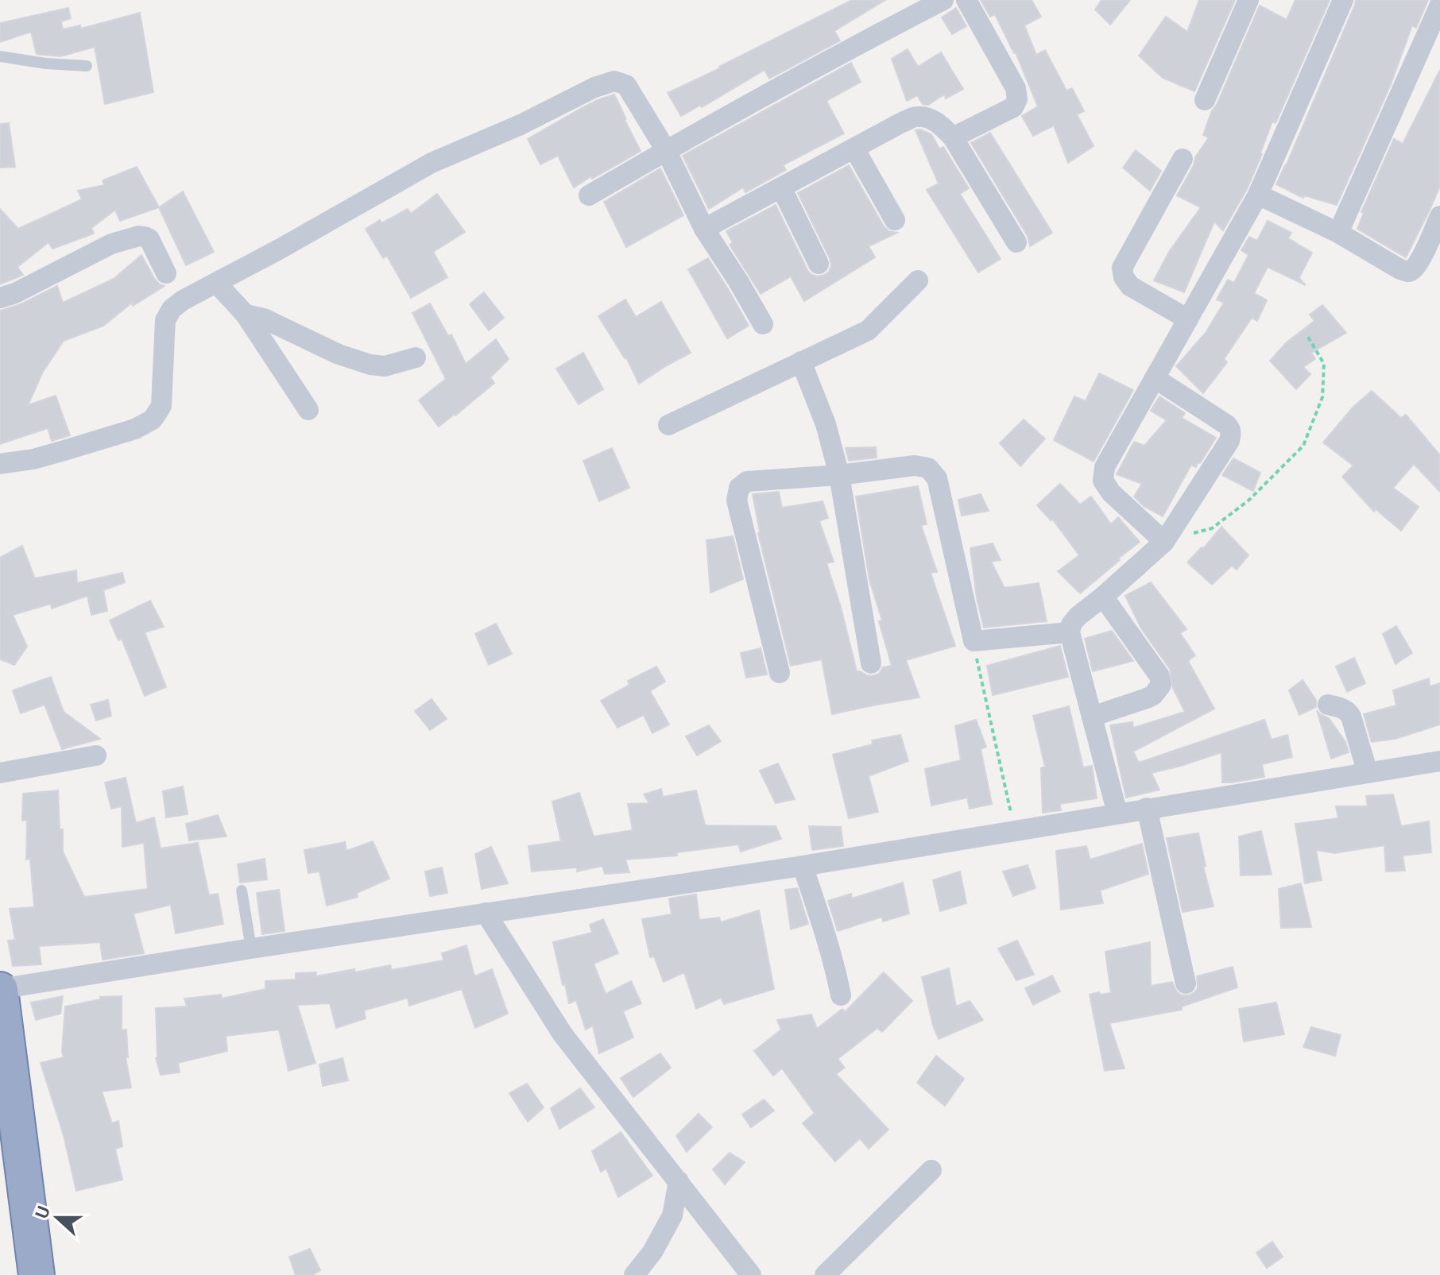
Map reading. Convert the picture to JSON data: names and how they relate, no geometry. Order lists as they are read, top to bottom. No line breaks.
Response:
{"north":"left"}
